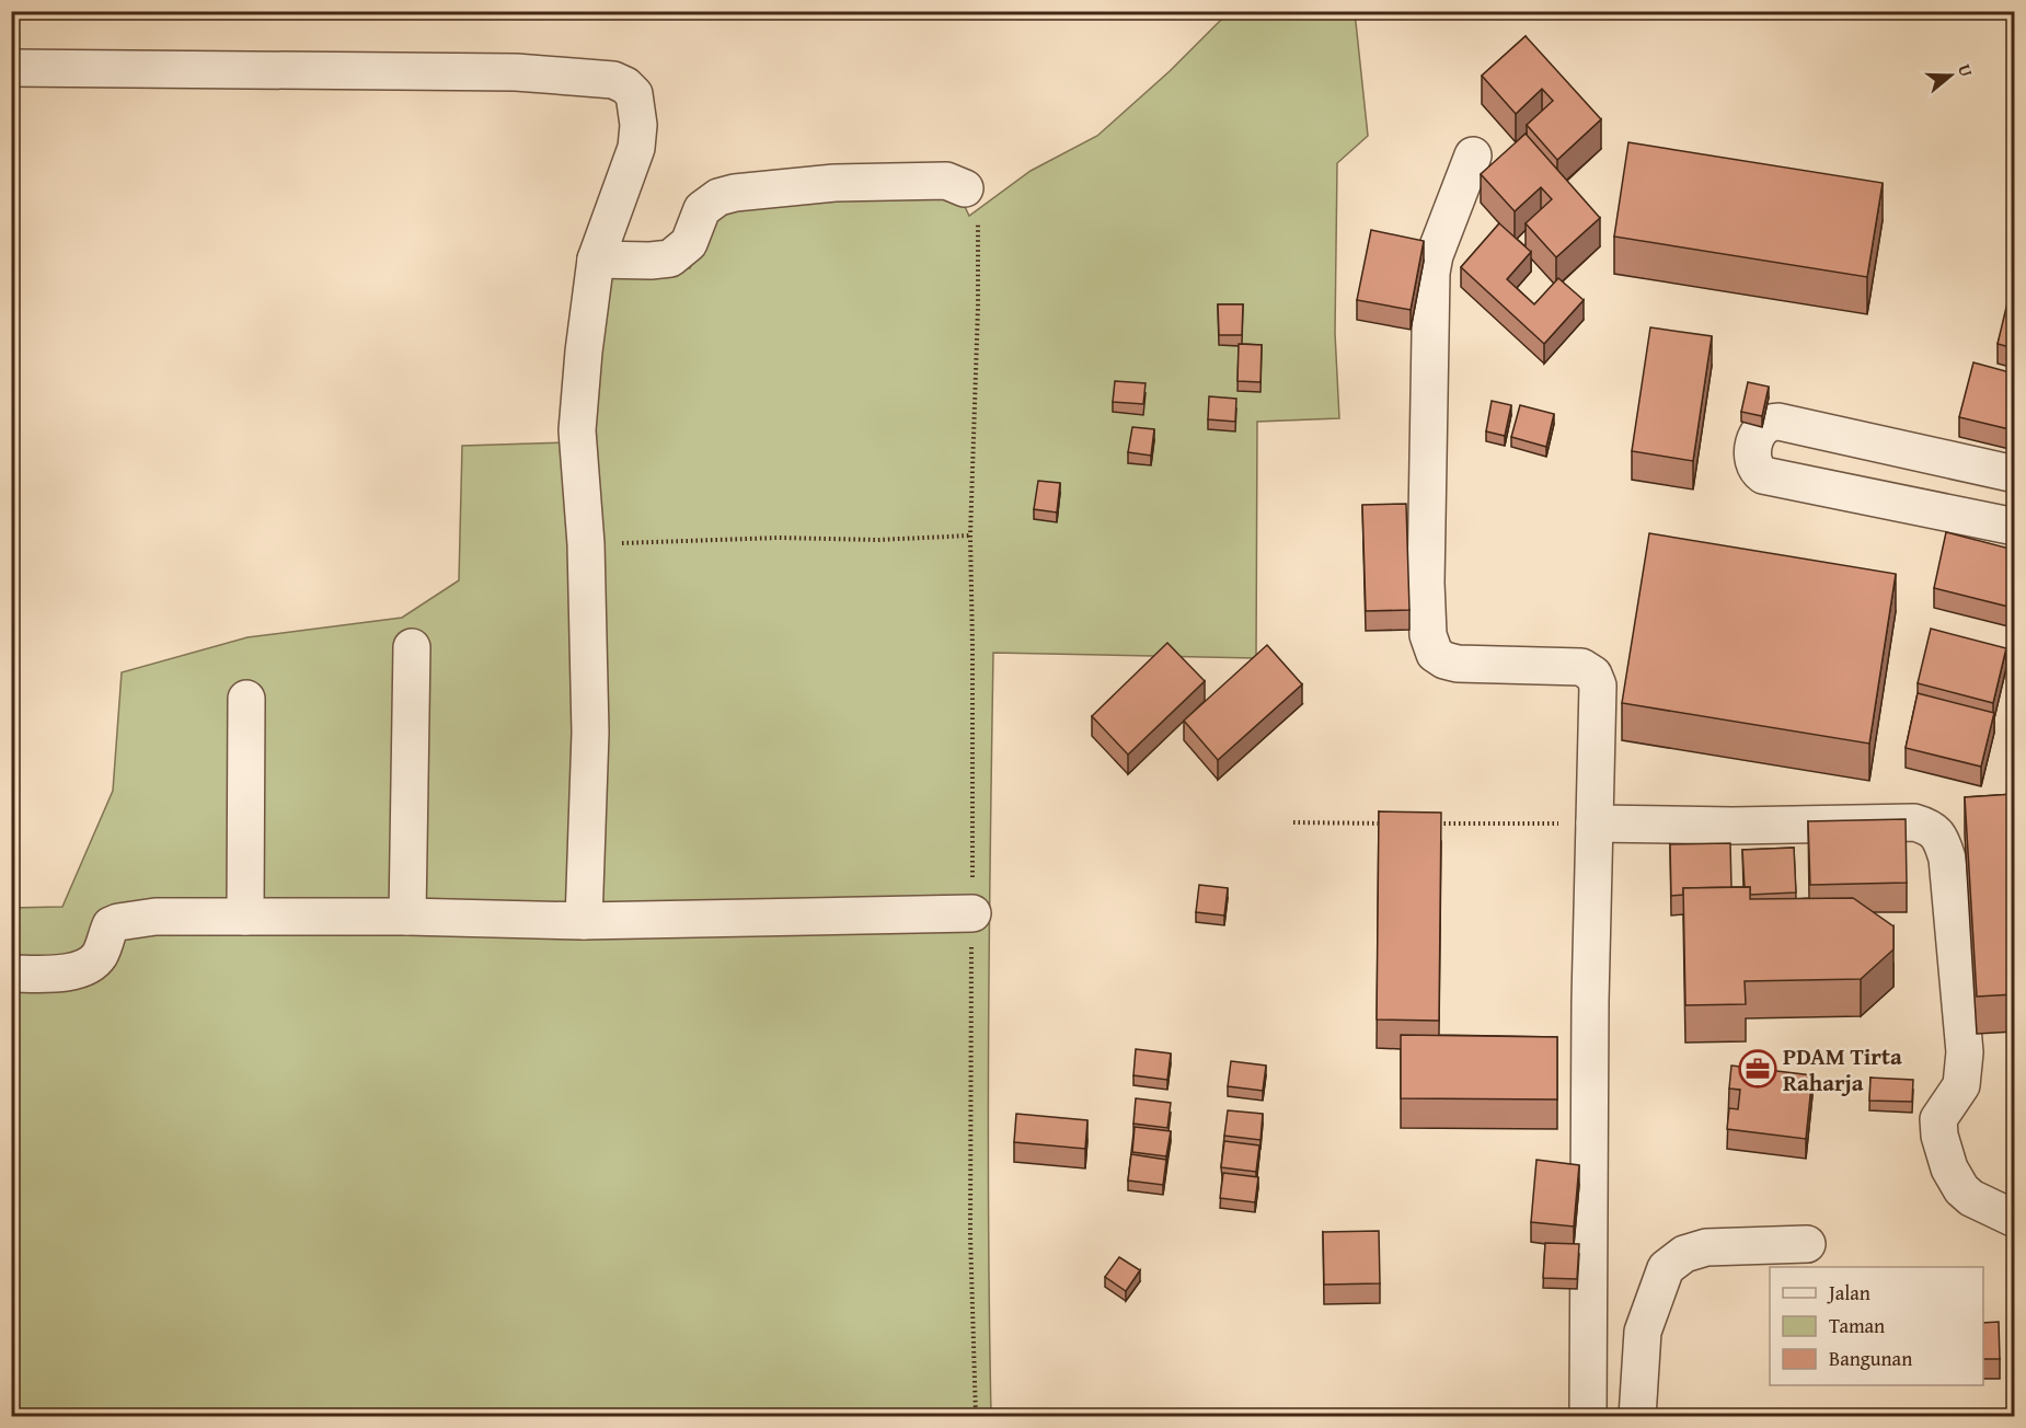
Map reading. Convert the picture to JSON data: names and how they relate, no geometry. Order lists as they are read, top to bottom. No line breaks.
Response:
{"places":{"office":["PDAM Tirta Raharja"]},"legend":["Jalan","Taman","Bangunan"],"north":"right"}
